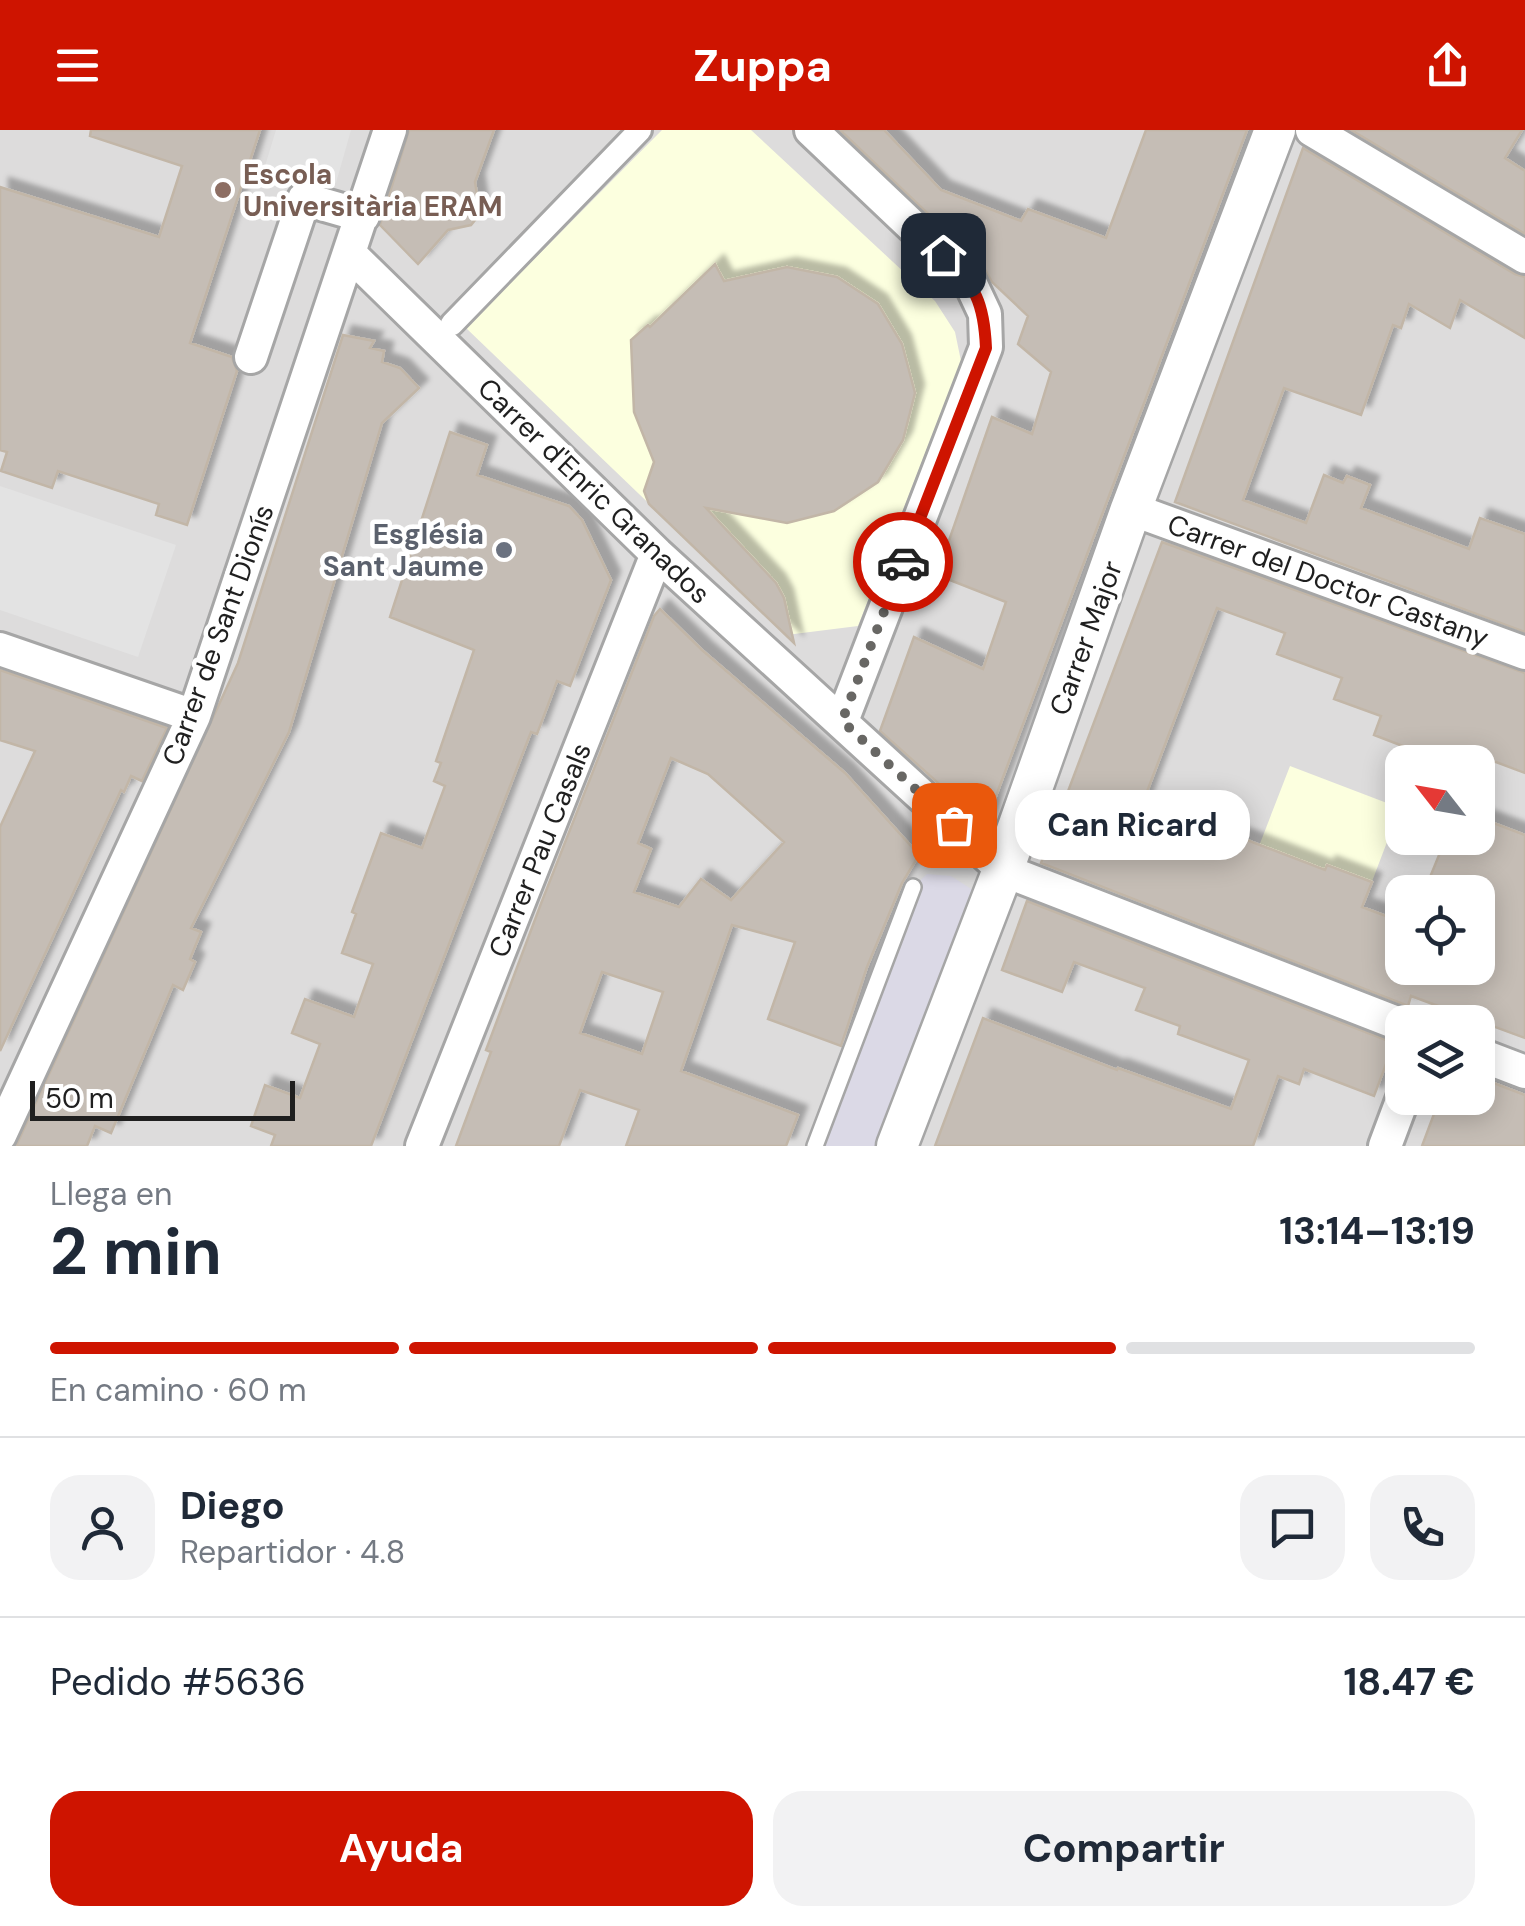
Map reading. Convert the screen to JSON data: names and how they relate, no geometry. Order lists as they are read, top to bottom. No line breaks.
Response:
{"streets":{"street":["Carrer d'Enric Granados","Carrer del Doctor Castany","Carrer de Sant Dionís","Carrer Major","Carrer Pau Casals"]},"crossings":[["Carrer d'Enric Granados","Carrer de Sant Dionís"],["Carrer d'Enric Granados","Carrer Major"],["Carrer d'Enric Granados","Carrer Pau Casals"],["Carrer del Doctor Castany","Carrer Major"]],"places":["Escola Universitària ERAM","Església Sant Jaume","Can Ricard"],"scale_bar":"50 m","north":"top left","page":{"header":"Zuppa","bubble":"Can Ricard","scale":"50 m","heading":["2 min","Llega en","13:14–13:19"],"panel":["Diego","Repartidor · 4.8","Pedido #5636","18.47 €"],"bar":"En camino · 60 m","buttons":["Ayuda","Compartir"]}}
